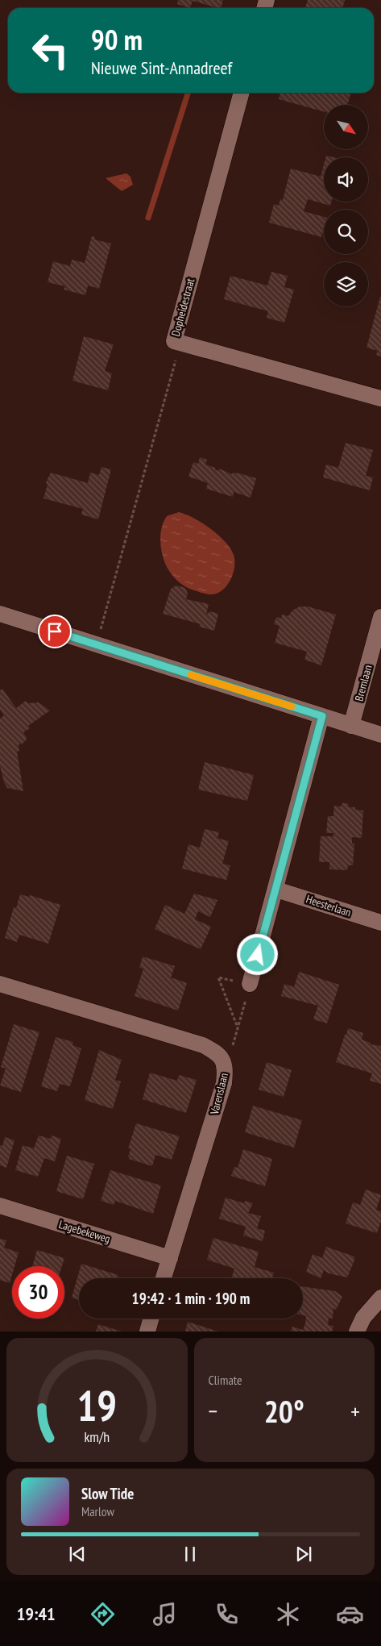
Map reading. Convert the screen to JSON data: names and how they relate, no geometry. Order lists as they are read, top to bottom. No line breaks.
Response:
{"streets":{"street":["Dopheidestraat","Bremlaan","Heesterlaan","Varenslaan","Lagebekeweg"]},"crossings":[["Varenslaan","Lagebekeweg"]],"north":"bottom right","page":{"turn":["90 m","Nieuwe Sint-Annadreef"],"limit":"30","trip":"19:42 · 1 min · 190 m","tile":"Climate","heat":["−","20°","+"],"song":["Slow Tide","Marlow"],"tabs":"19:41","gauge":["19","km/h"]}}
